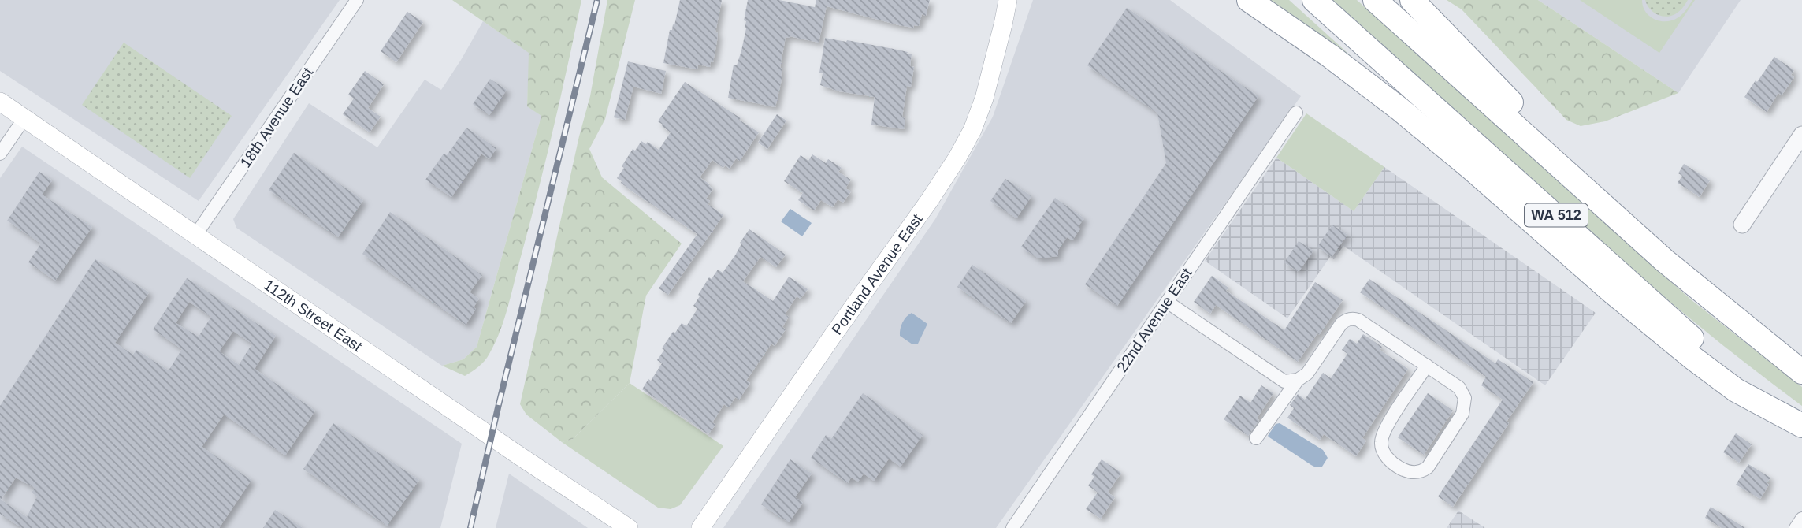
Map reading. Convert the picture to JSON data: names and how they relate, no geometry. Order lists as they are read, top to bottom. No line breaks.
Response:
{"streets":{"highway":["WA 512"],"main road":["Portland Avenue East","112th Street East"],"street":["18th Avenue East","22nd Avenue East"]},"crossings":[["18th Avenue East","112th Street East"]]}
